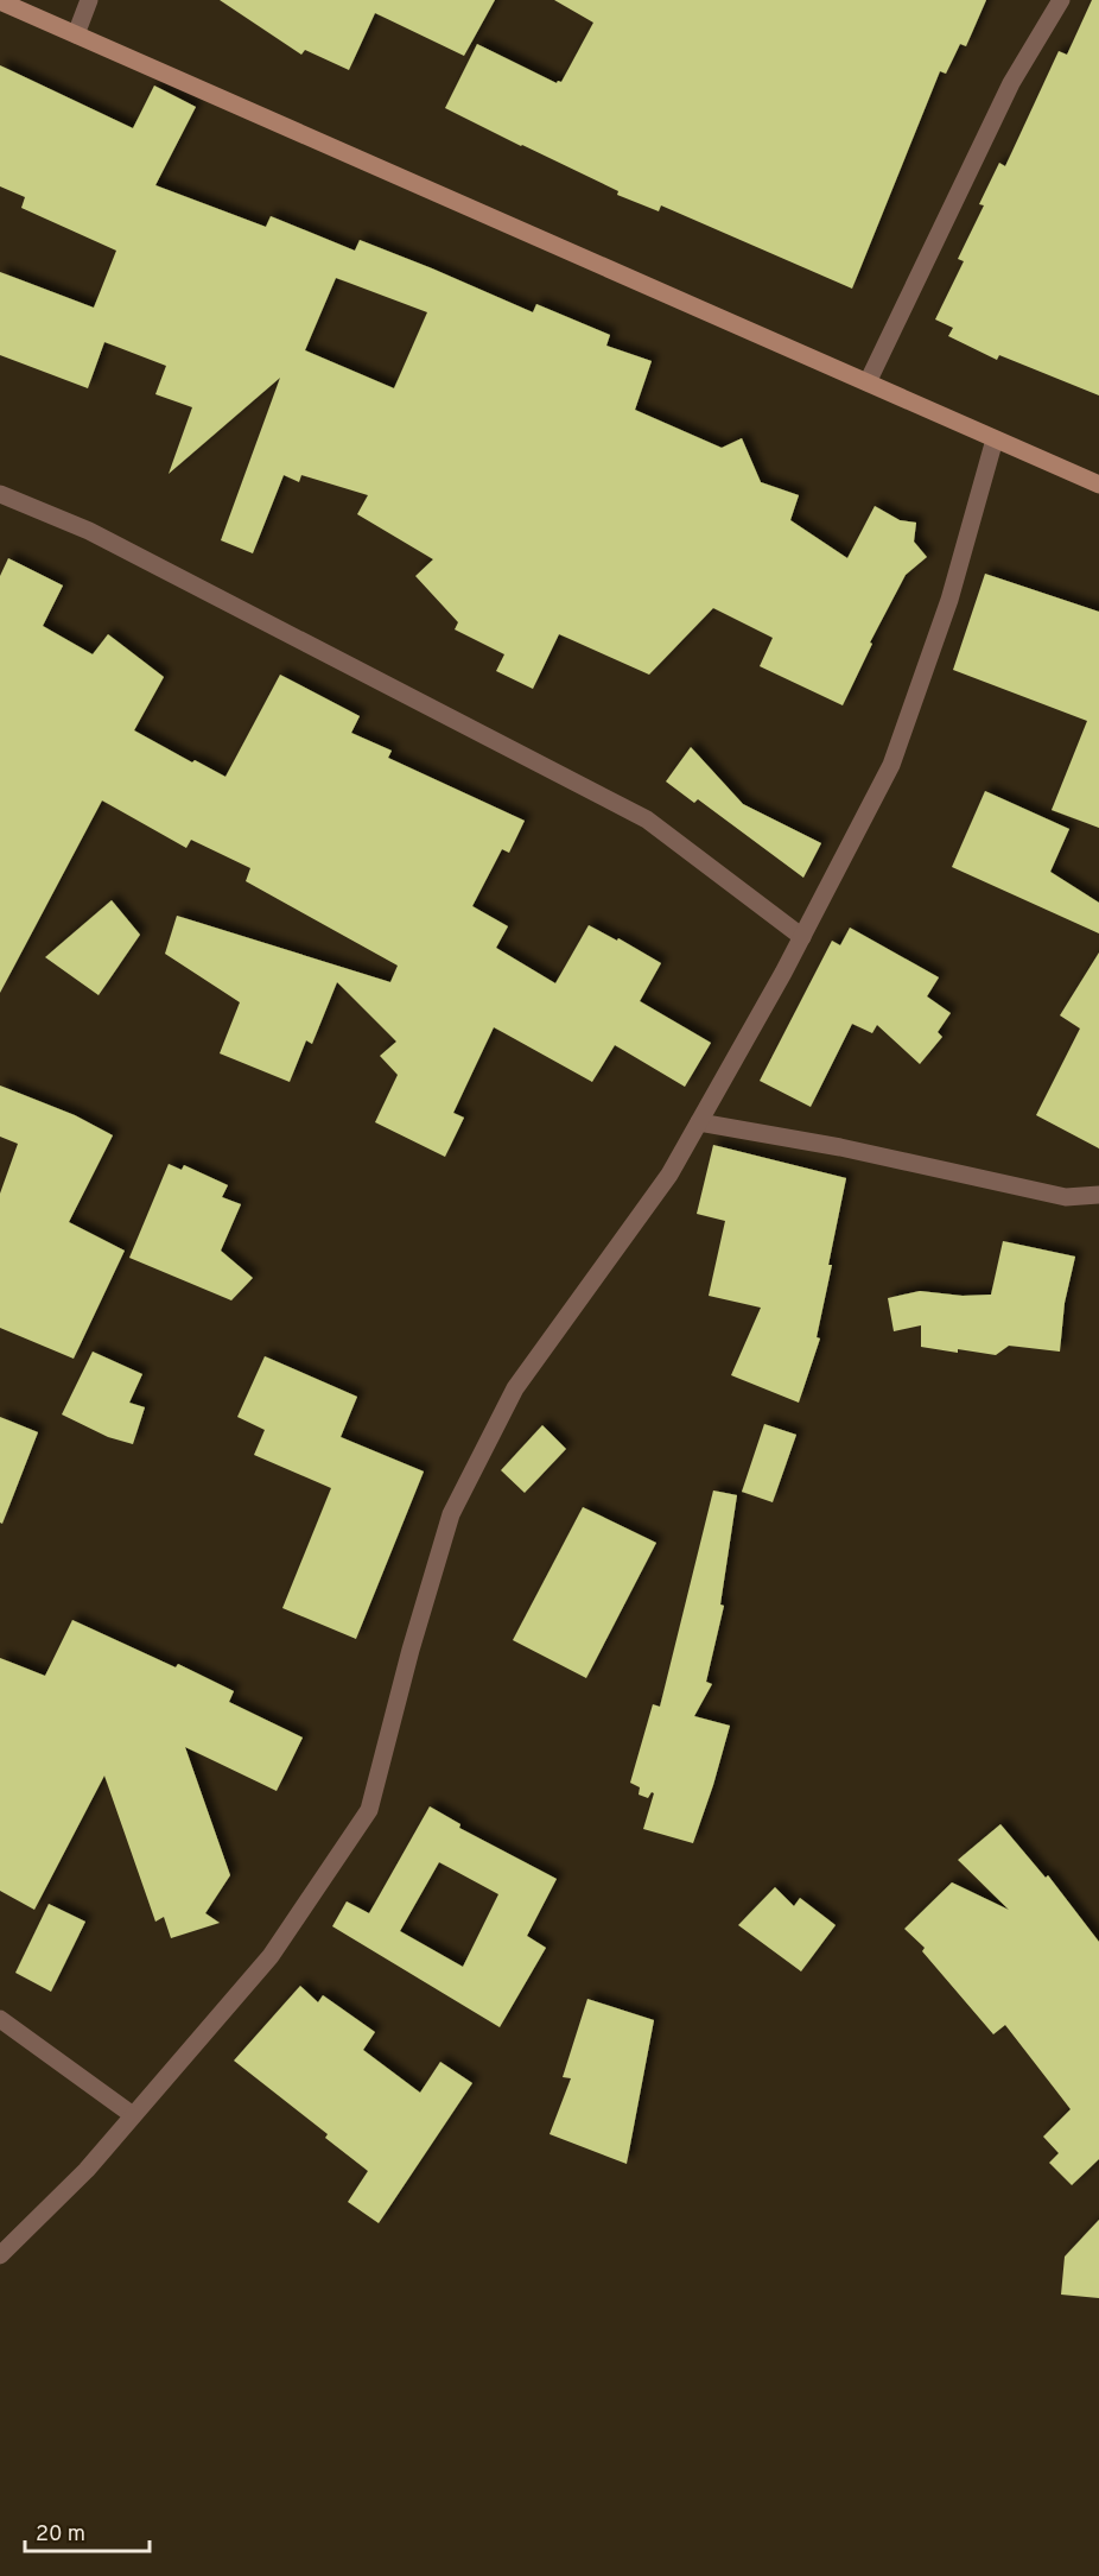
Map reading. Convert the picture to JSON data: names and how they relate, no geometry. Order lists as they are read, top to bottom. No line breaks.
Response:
{"scale_bar":"20 m"}
